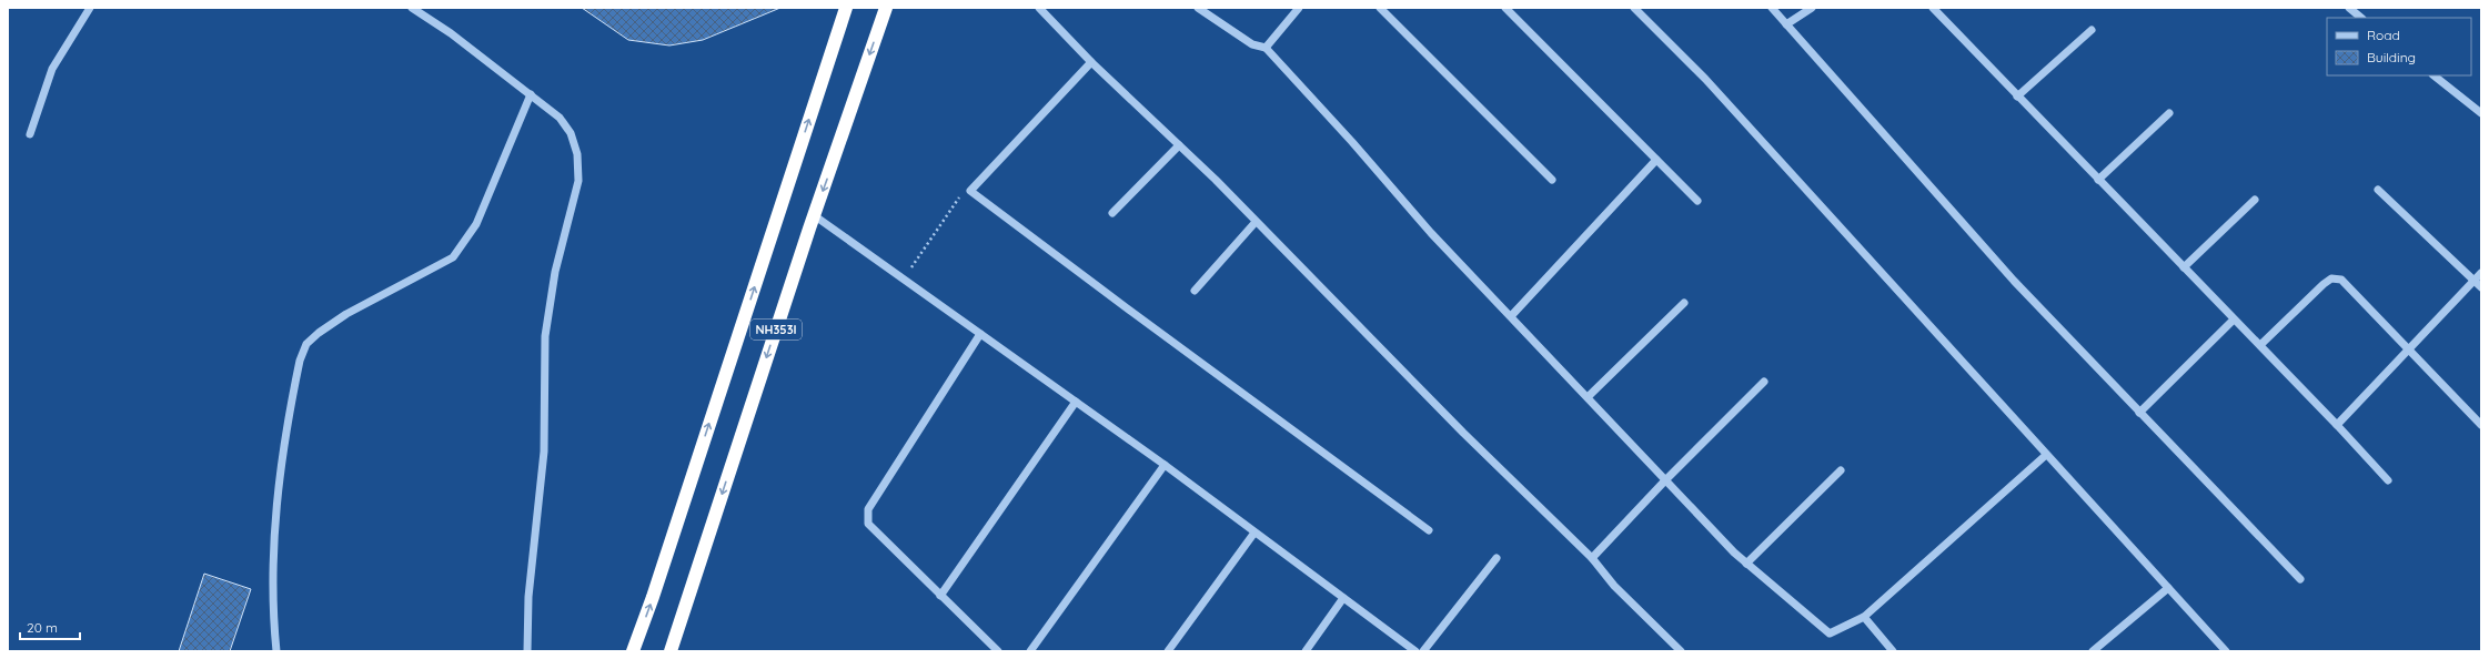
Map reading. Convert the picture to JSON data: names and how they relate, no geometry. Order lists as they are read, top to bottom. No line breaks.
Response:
{"streets":{"highway":["NH353I"]},"legend":["Road","Building"],"scale_bar":"20 m"}
